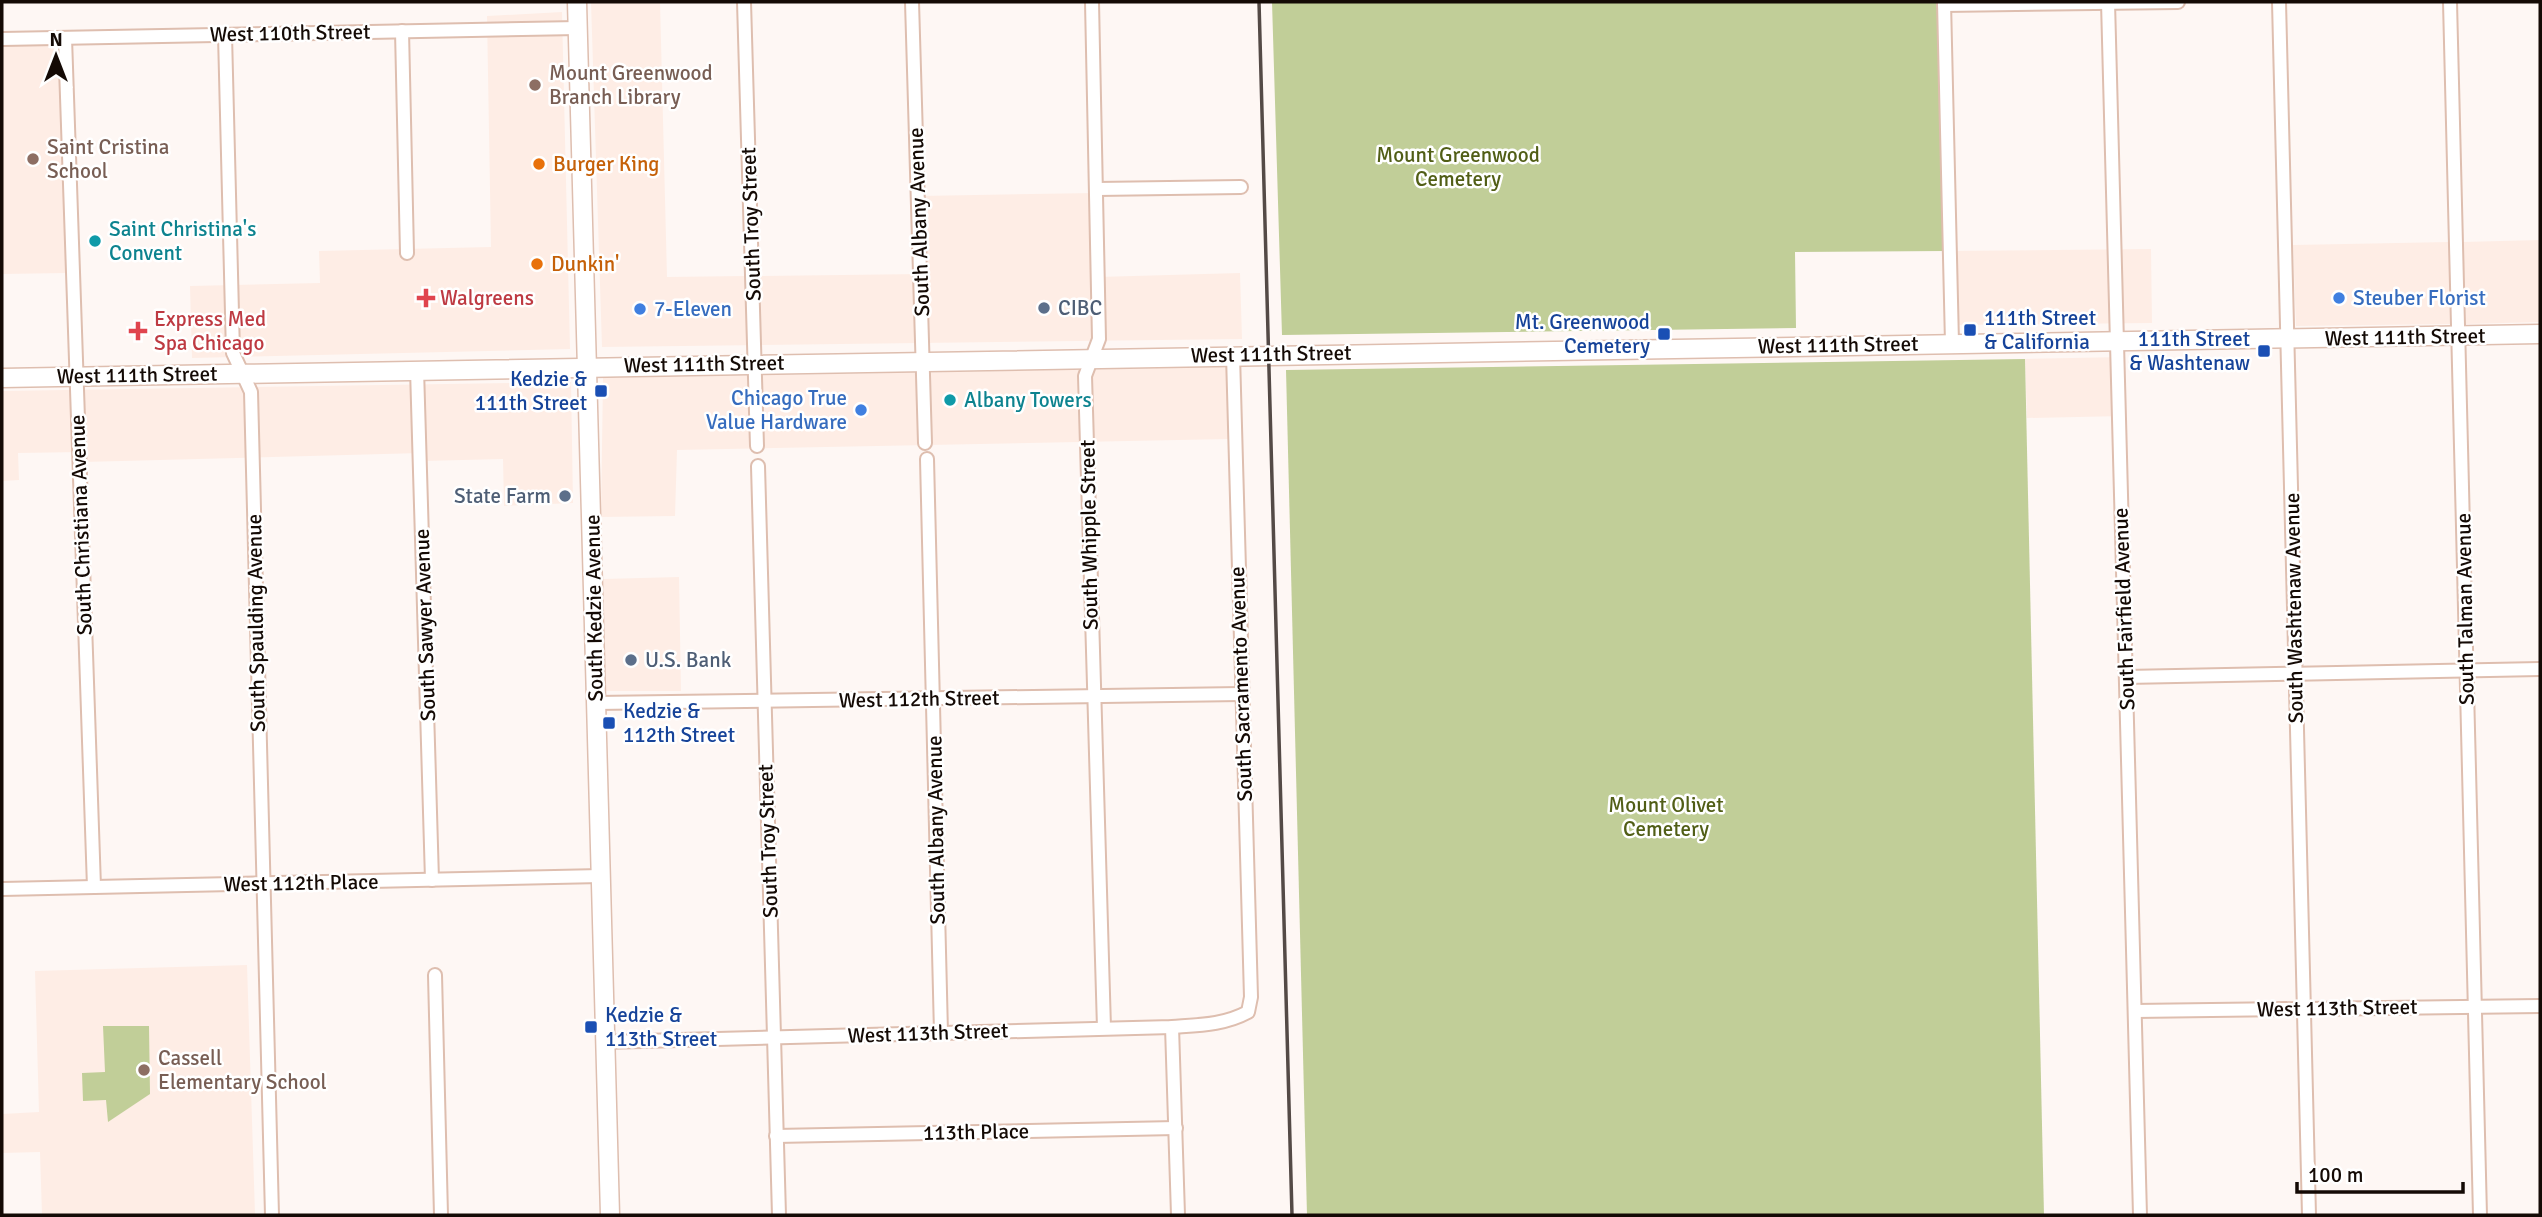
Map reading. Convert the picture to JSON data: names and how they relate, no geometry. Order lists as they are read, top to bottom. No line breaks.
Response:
{"streets":{"main road":["West 111th Street","South Kedzie Avenue"],"street":["West 110th Street","South Albany Avenue","South Troy Street","South Christiana Avenue","South Whipple Street","South Washtenaw Avenue","South Fairfield Avenue","South Talman Avenue","South Spaulding Avenue","South Sawyer Avenue","South Sacramento Avenue","West 112th Street","West 112th Place","West 113th Street","113th Place"]},"crossings":[["West 110th Street","South Christiana Avenue"],["West 110th Street","South Kedzie Avenue"],["West 110th Street","South Spaulding Avenue"],["South Albany Avenue","West 111th Street"],["South Albany Avenue","West 112th Street"],["South Albany Avenue","West 113th Street"],["South Troy Street","West 111th Street"],["South Troy Street","West 112th Street"],["South Troy Street","West 113th Street"],["South Troy Street","113th Place"],["West 111th Street","South Christiana Avenue"],["West 111th Street","South Whipple Street"],["West 111th Street","South Kedzie Avenue"],["West 111th Street","South Washtenaw Avenue"],["West 111th Street","South Fairfield Avenue"],["West 111th Street","South Talman Avenue"],["West 111th Street","South Spaulding Avenue"],["West 111th Street","South Sawyer Avenue"],["West 111th Street","South Sacramento Avenue"],["South Christiana Avenue","West 112th Place"],["South Whipple Street","West 112th Street"],["South Whipple Street","West 113th Street"],["South Kedzie Avenue","West 112th Street"],["South Kedzie Avenue","West 112th Place"],["South Kedzie Avenue","West 113th Street"],["South Washtenaw Avenue","West 113th Street"],["South Fairfield Avenue","West 113th Street"],["South Talman Avenue","West 113th Street"],["South Spaulding Avenue","West 112th Place"],["South Sawyer Avenue","West 112th Place"],["South Sacramento Avenue","West 112th Street"],["South Sacramento Avenue","West 113th Street"]],"parks":["Mount Greenwood Cemetery","Mount Olivet Cemetery"],"places":{"other":["Mount Greenwood Branch Library","Saint Cristina School","Burger King","Saint Christina's Convent","Dunkin'","Steuber Florist","CIBC","7-Eleven","Albany Towers","Chicago True Value Hardware","State Farm","U.S. Bank","Cassell Elementary School"],"health":["Walgreens","Express Med Spa Chicago"],"transit":["111th Street & California","Mt. Greenwood Cemetery","111th Street & Washtenaw","Kedzie & 111th Street","Kedzie & 112th Street","Kedzie & 113th Street"]},"scale_bar":"100 m","north":"top"}
